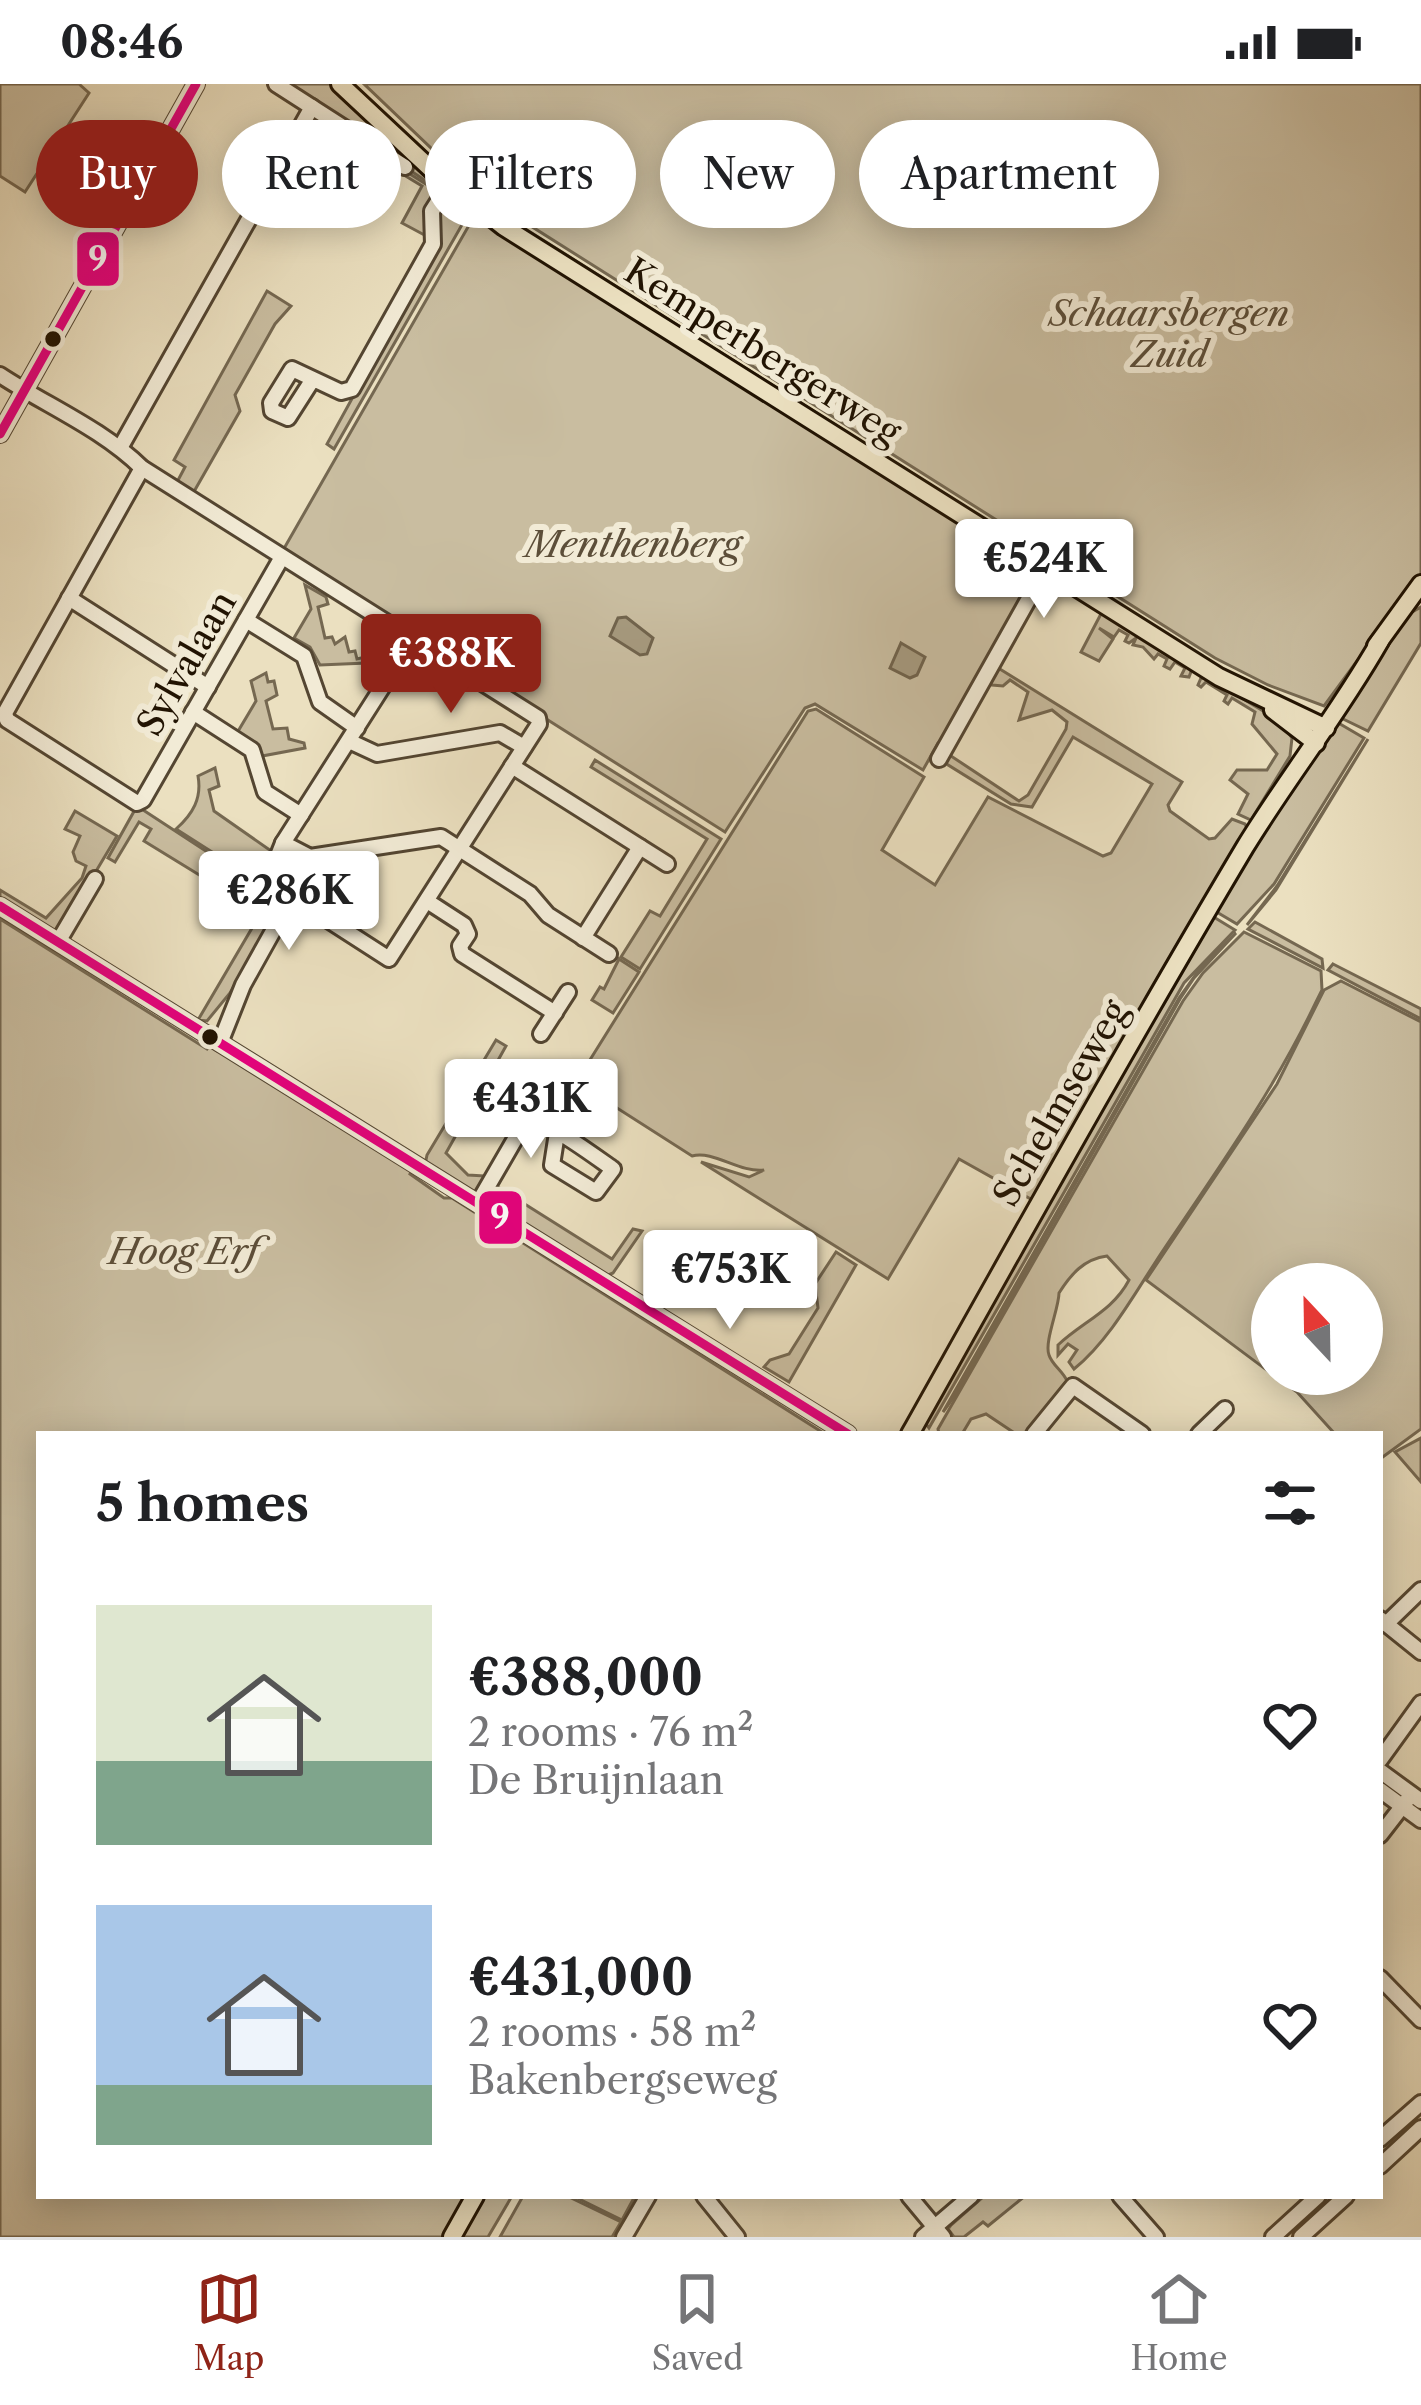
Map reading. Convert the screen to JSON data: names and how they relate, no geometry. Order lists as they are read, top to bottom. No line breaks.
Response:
{"streets":{"main road":["Kemperbergerweg","Schelmseweg"],"street":["Sylvalaan"]},"crossings":[["Kemperbergerweg","Schelmseweg"]],"parks":["Schaarsbergen Zuid","Menthenberg","Hoog Erf"],"lines":["transit line 9"],"north":"top","page":{"status":"08:46","chip":["Buy","Rent","Filters","New","Apartment"],"price":["€524K","€388K","€286K","€431K","€753K"],"heading":"5 homes","list":[{"name":"€388,000","note":"2 rooms · 76 m² · De Bruijnlaan"},{"name":"€431,000","note":"2 rooms · 58 m² · Bakenbergseweg"}],"tabs":["Map","Saved","Home"]}}
